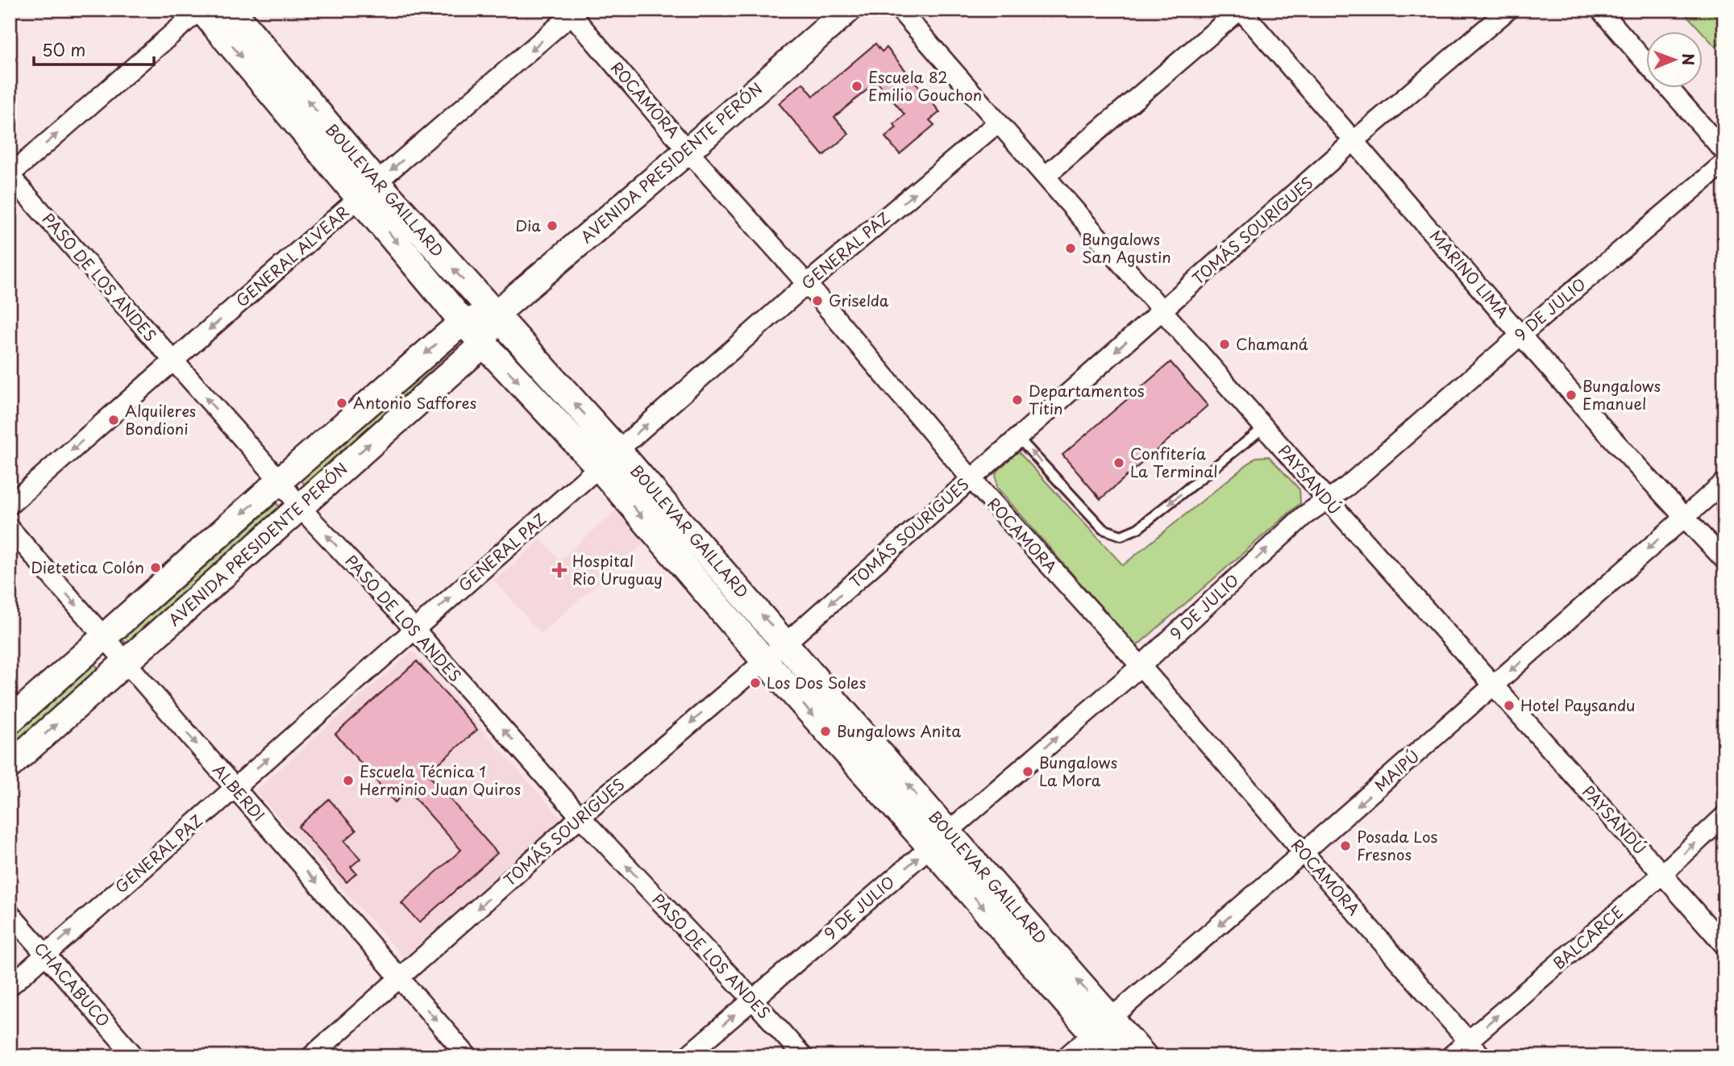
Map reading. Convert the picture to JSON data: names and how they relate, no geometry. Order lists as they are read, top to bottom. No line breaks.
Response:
{"streets":{"street":["ROCAMORA","AVENIDA PRESIDENTE PERÓN","BOULEVAR GAILLARD","TOMÁS SOURIGUES","GENERAL PAZ","GENERAL ALVEAR","MARINO LIMA","PASO DE LOS ANDES","9 DE JULIO","PAYSANDÚ","MAIPÚ","ALBERDI","BALCARCE","CHACABUCO"]},"crossings":[["ROCAMORA","AVENIDA PRESIDENTE PERÓN"],["ROCAMORA","TOMÁS SOURIGUES"],["ROCAMORA","GENERAL PAZ"],["ROCAMORA","GENERAL ALVEAR"],["ROCAMORA","9 DE JULIO"],["ROCAMORA","MAIPÚ"],["ROCAMORA","BALCARCE"],["AVENIDA PRESIDENTE PERÓN","BOULEVAR GAILLARD"],["AVENIDA PRESIDENTE PERÓN","PASO DE LOS ANDES"],["AVENIDA PRESIDENTE PERÓN","ALBERDI"],["BOULEVAR GAILLARD","TOMÁS SOURIGUES"],["BOULEVAR GAILLARD","GENERAL PAZ"],["BOULEVAR GAILLARD","GENERAL ALVEAR"],["BOULEVAR GAILLARD","9 DE JULIO"],["BOULEVAR GAILLARD","MAIPÚ"],["TOMÁS SOURIGUES","MARINO LIMA"],["TOMÁS SOURIGUES","PASO DE LOS ANDES"],["TOMÁS SOURIGUES","PAYSANDÚ"],["TOMÁS SOURIGUES","ALBERDI"],["GENERAL PAZ","PASO DE LOS ANDES"],["GENERAL PAZ","PAYSANDÚ"],["GENERAL PAZ","ALBERDI"],["GENERAL PAZ","CHACABUCO"],["GENERAL ALVEAR","PASO DE LOS ANDES"],["MARINO LIMA","9 DE JULIO"],["MARINO LIMA","MAIPÚ"],["PASO DE LOS ANDES","9 DE JULIO"],["9 DE JULIO","PAYSANDÚ"],["PAYSANDÚ","MAIPÚ"],["PAYSANDÚ","BALCARCE"]],"one_way":["TOMÁS SOURIGUES","GENERAL PAZ","GENERAL ALVEAR","PASO DE LOS ANDES","9 DE JULIO","MAIPÚ","ALBERDI","BALCARCE"],"places":{"other":["Escuela 82 Emilio Gouchon","Dia","Bungalows San Agustin","Griselda","Chamaná","Bungalows Emanuel","Departamentos Titin","Antonio Saffores","Alquileres Bondioni","Confitería La Terminal","Dietetica Colón","Los Dos Soles","Hotel Paysandu","Bungalows Anita","Bungalows La Mora","Escuela Técnica 1 Herminio Juan Quiros","Posada Los Fresnos"],"health":["Hospital Rio Uruguay"]},"scale_bar":"50 m","north":"right"}
